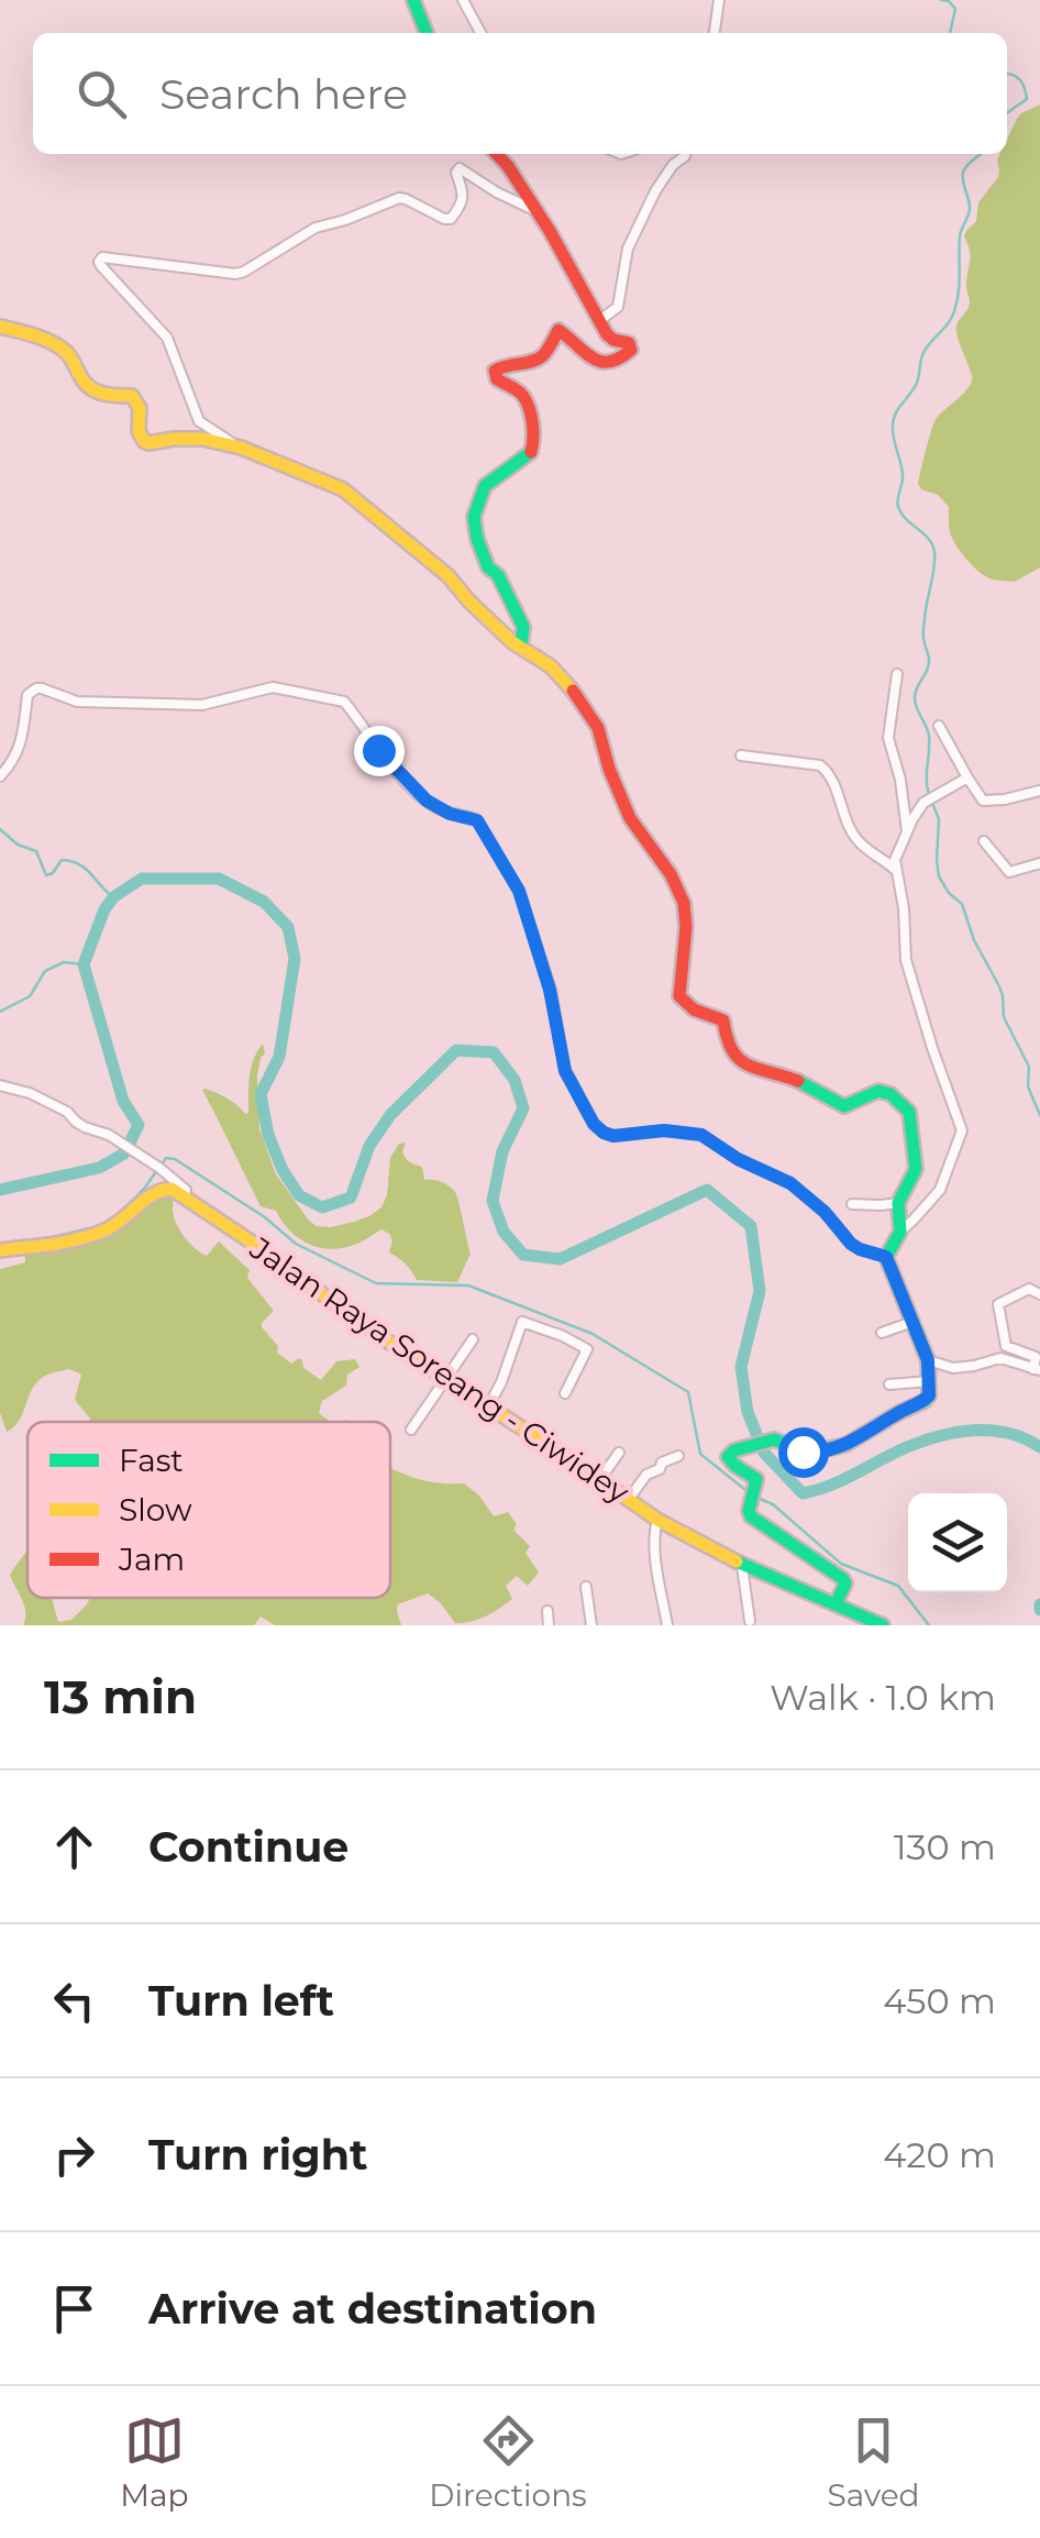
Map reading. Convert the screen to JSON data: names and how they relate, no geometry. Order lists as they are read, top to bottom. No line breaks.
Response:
{"streets":{"main road":["Jalan Raya Soreang - Ciwidey"]},"legend":["Fast","Slow","Jam"],"page":{"search":"Search here","heading":["13 min","Walk · 1.0 km"],"list":[["Continue","130 m"],["Turn left","450 m"],["Turn right","420 m"],"Arrive at destination"],"nav":["Map","Directions","Saved"]}}
